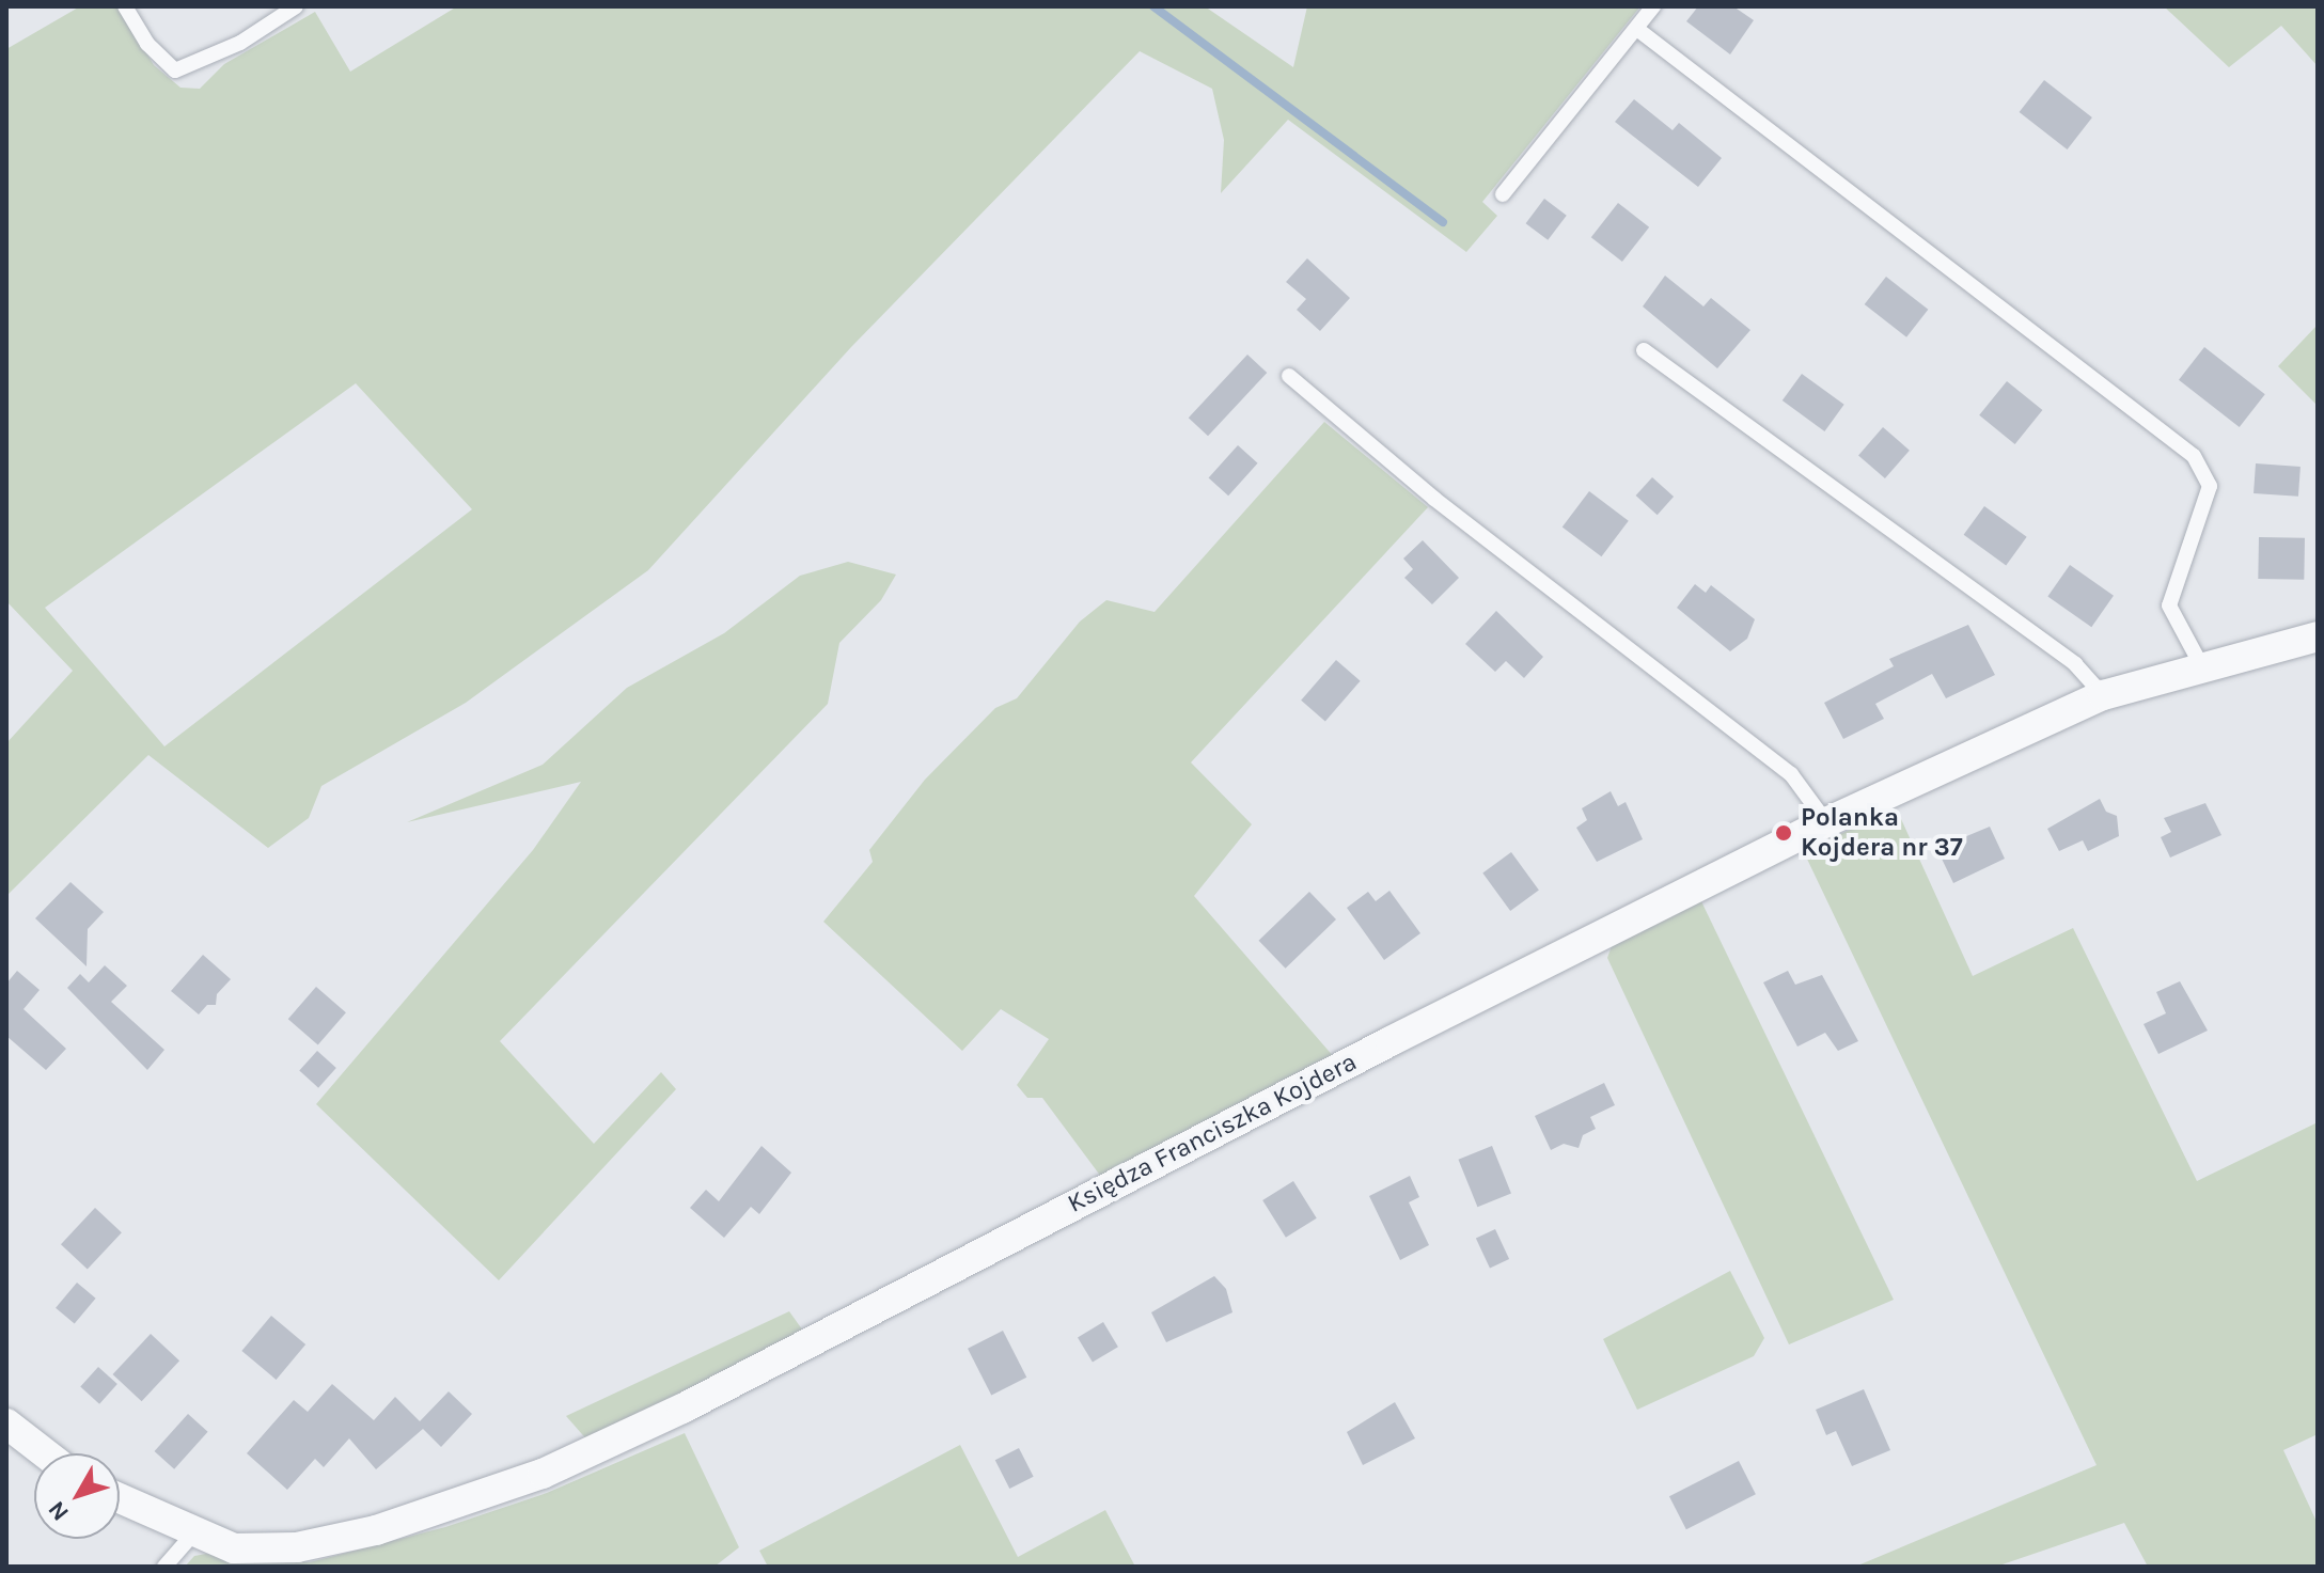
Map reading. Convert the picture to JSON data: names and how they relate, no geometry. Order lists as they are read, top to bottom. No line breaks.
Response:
{"streets":{"street":["Księdza Franciszka Kojdera"]},"places":["Polanka Kojdera nr 37"],"north":"bottom left"}
